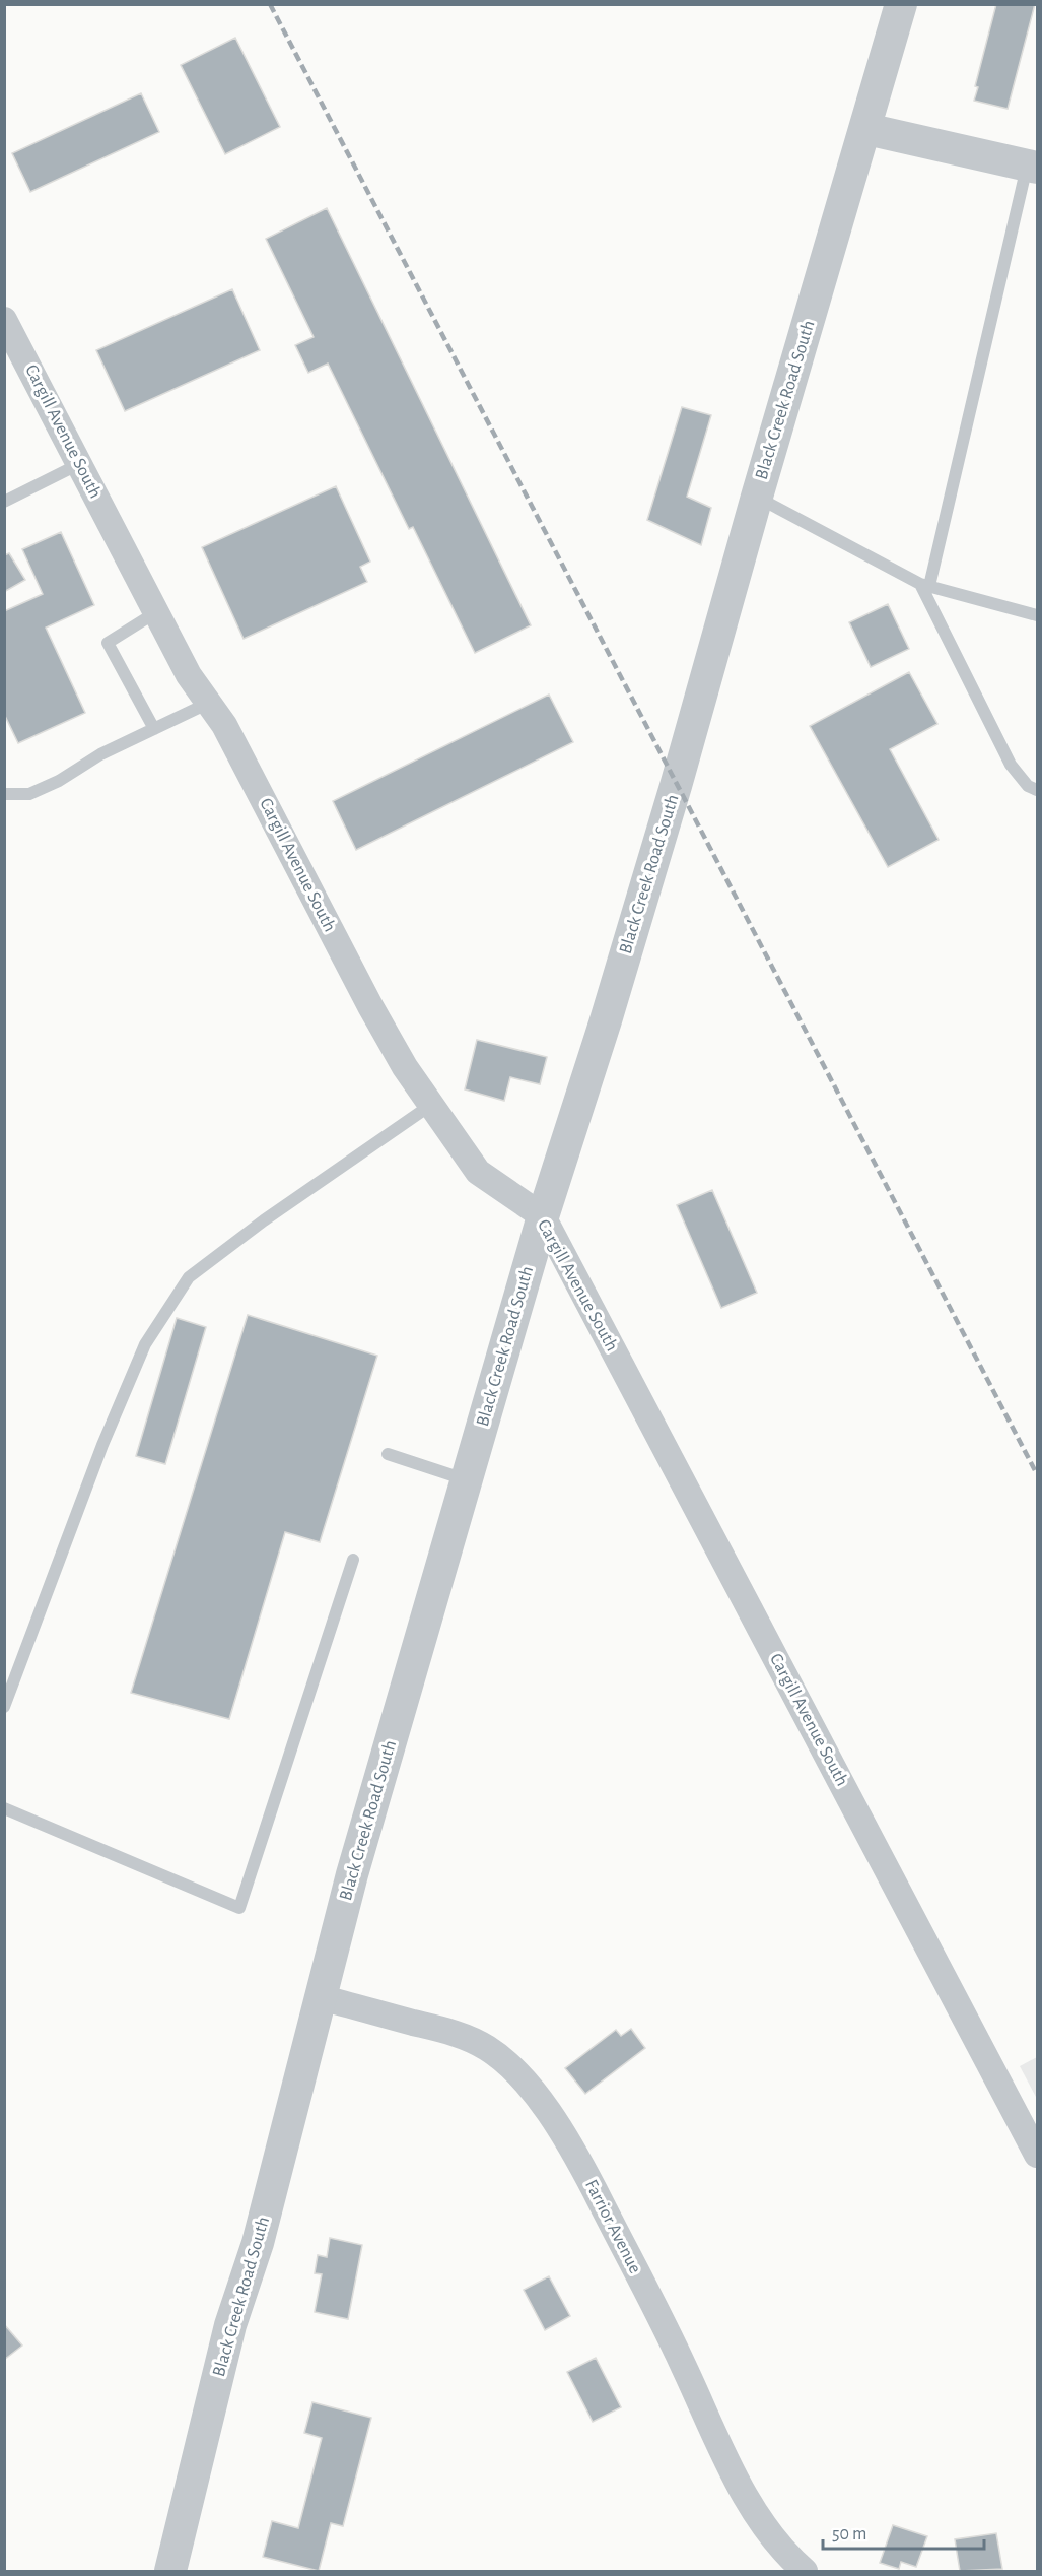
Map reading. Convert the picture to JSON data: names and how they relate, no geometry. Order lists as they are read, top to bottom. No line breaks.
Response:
{"streets":{"street":["Black Creek Road South","Cargill Avenue South","Farrior Avenue"]},"crossings":[["Black Creek Road South","Cargill Avenue South"],["Black Creek Road South","Farrior Avenue"]],"scale_bar":"50 m"}
